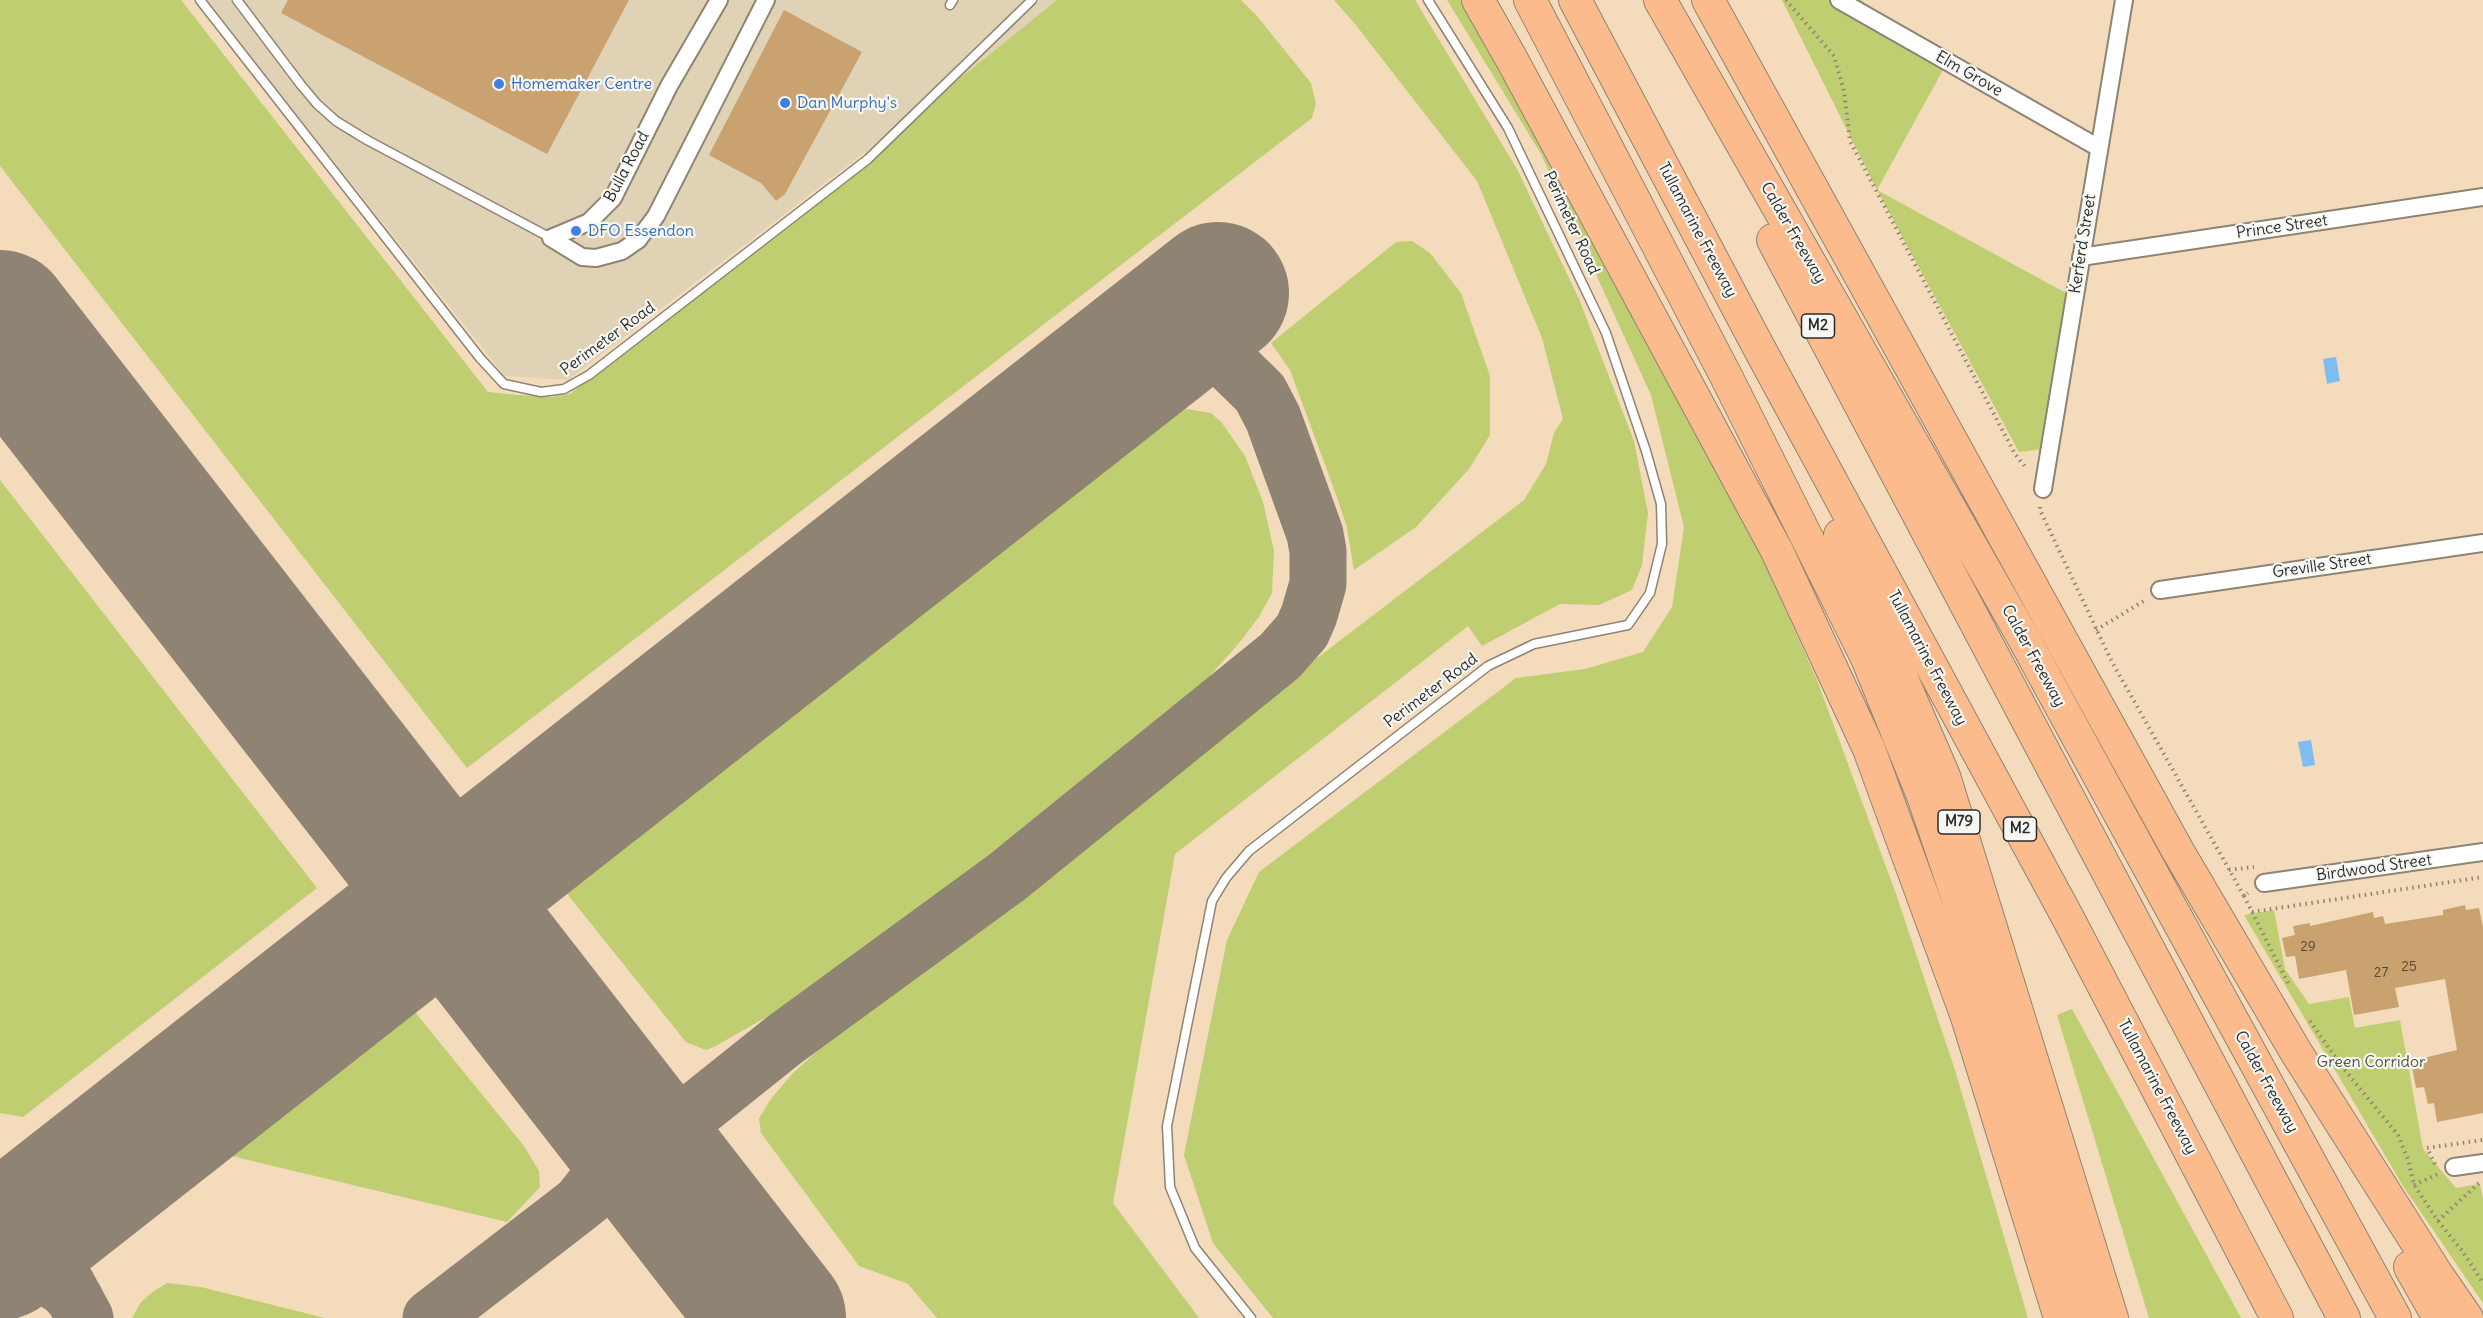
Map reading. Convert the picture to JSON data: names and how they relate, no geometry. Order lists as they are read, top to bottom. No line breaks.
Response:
{"streets":{"highway":["Tullamarine Freeway","Calder Freeway","M2","M79"],"street":["Elm Grove","Bulla Road","Prince Street","Kerferd Street","Greville Street","Birdwood Street"],"lane":["Perimeter Road"]},"crossings":[["Elm Grove","Kerferd Street"],["Prince Street","Kerferd Street"],["Tullamarine Freeway","M79"]],"parks":["Green Corridor"],"places":["Homemaker Centre","Dan Murphy's","DFO Essendon"],"house_numbers":["29","25","27"]}
